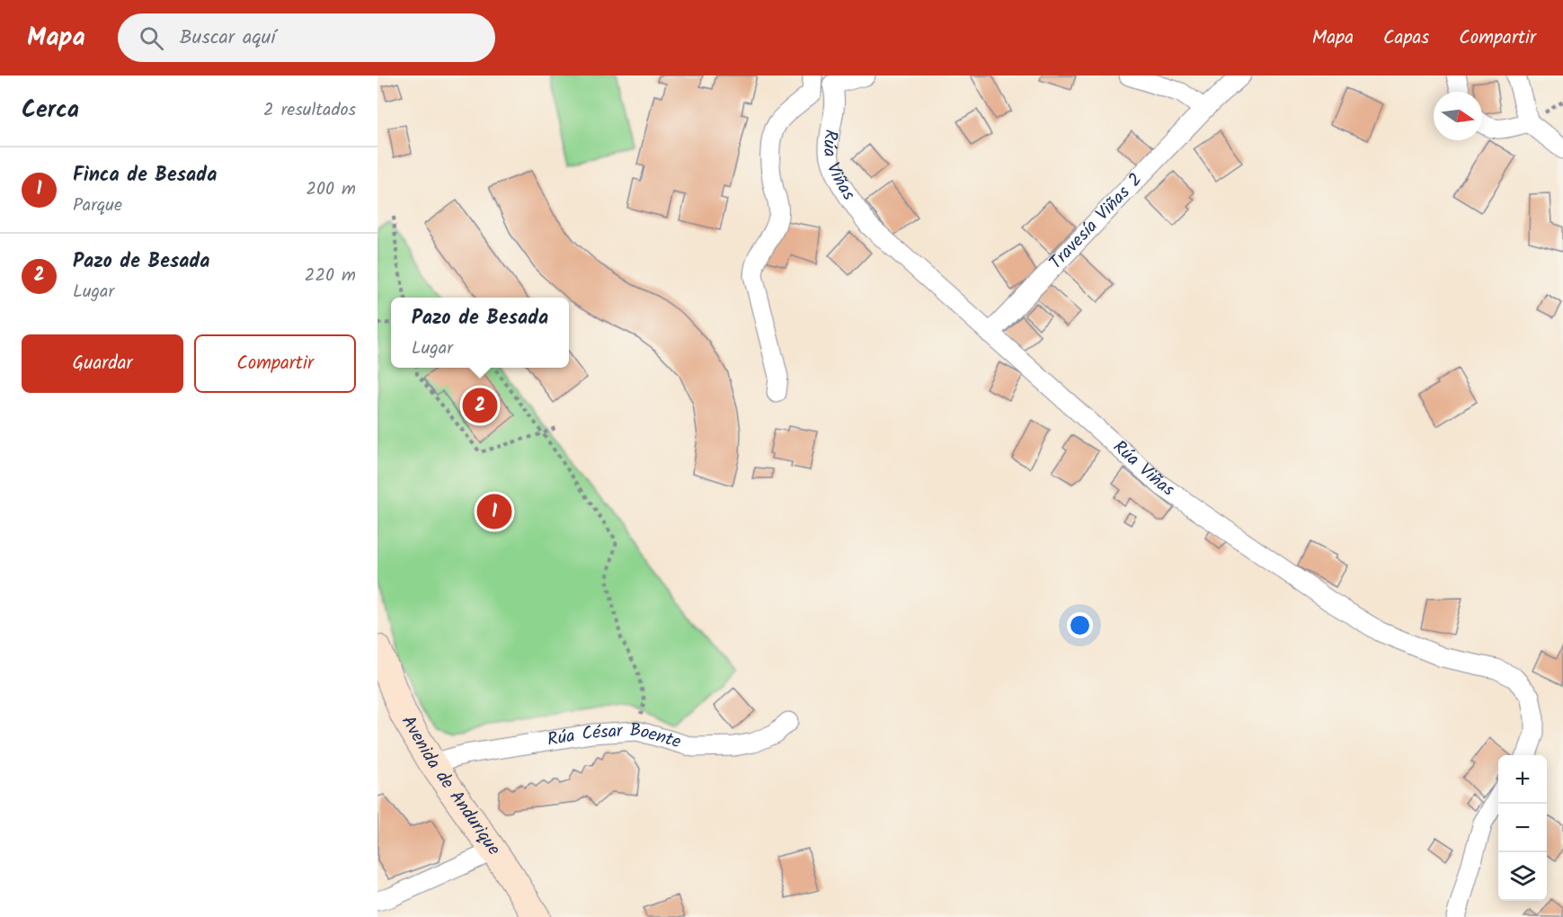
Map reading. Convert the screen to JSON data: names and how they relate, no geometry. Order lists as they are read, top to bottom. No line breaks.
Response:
{"streets":{"main road":["Avenida de Andurique"],"street":["Rúa Viñas","Travesía Viñas 2","Rúa César Boente"]},"crossings":[["Rúa Viñas","Travesía Viñas 2"],["Rúa César Boente","Avenida de Andurique"]],"north":"right","page":{"header":"Mapa","search":"Buscar aquí","nav":["Mapa","Capas","Compartir"],"heading":["Cerca","2 resultados"],"list":[{"mark":"1","name":"Finca de Besada","note":"Parque","value":"200 m"},{"mark":"2","name":"Pazo de Besada","note":"Lugar","value":"220 m"}],"popup":["Pazo de Besada","Lugar"],"buttons":["Guardar","Compartir"],"pins":["2","1"],"map_buttons":["+","−"]}}
